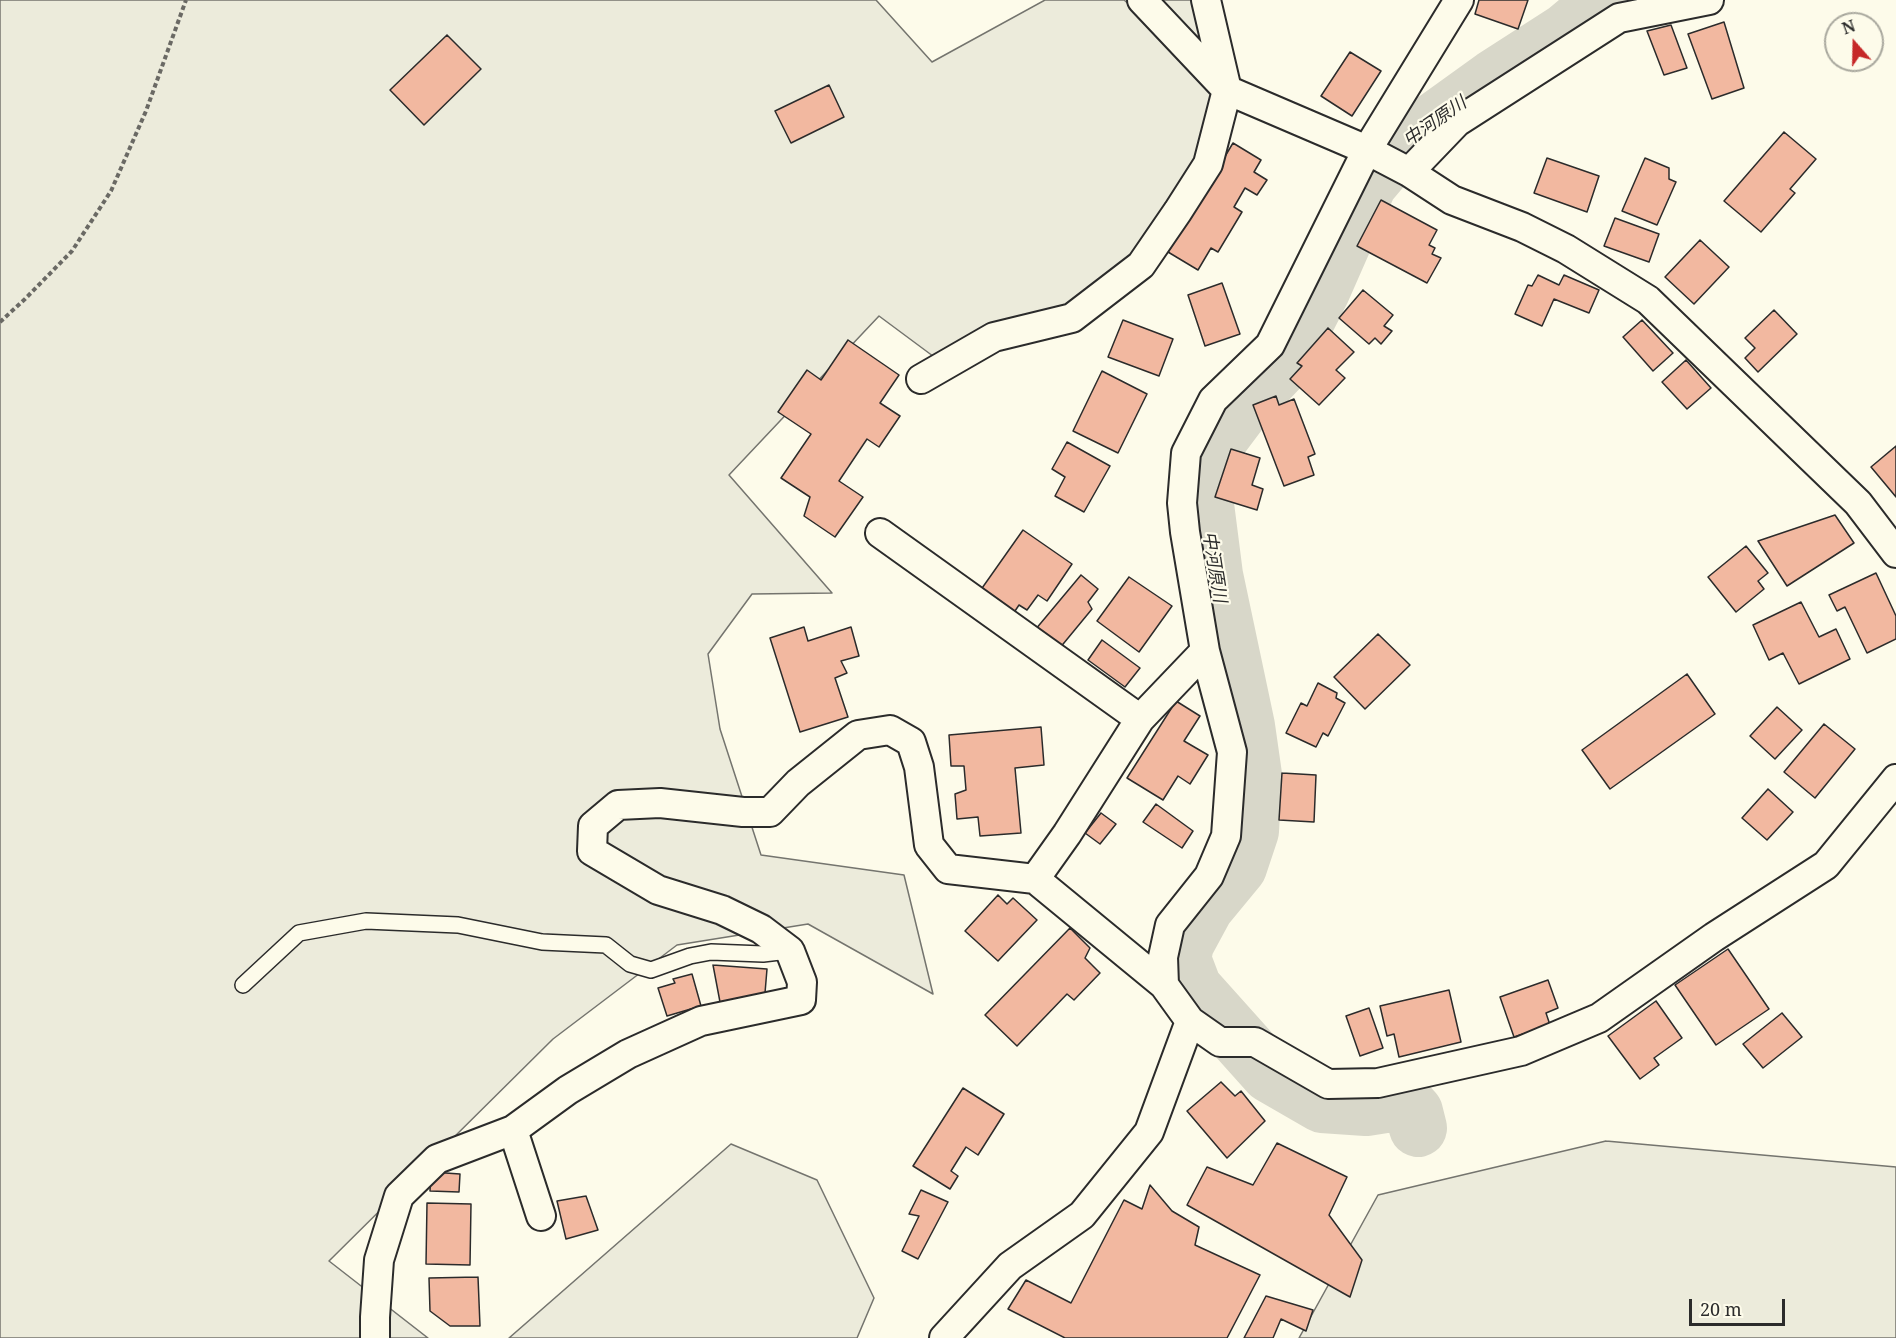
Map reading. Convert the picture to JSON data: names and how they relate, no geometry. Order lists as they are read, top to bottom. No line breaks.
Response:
{"water":["中河原川"],"scale_bar":"20 m","north":"top"}
